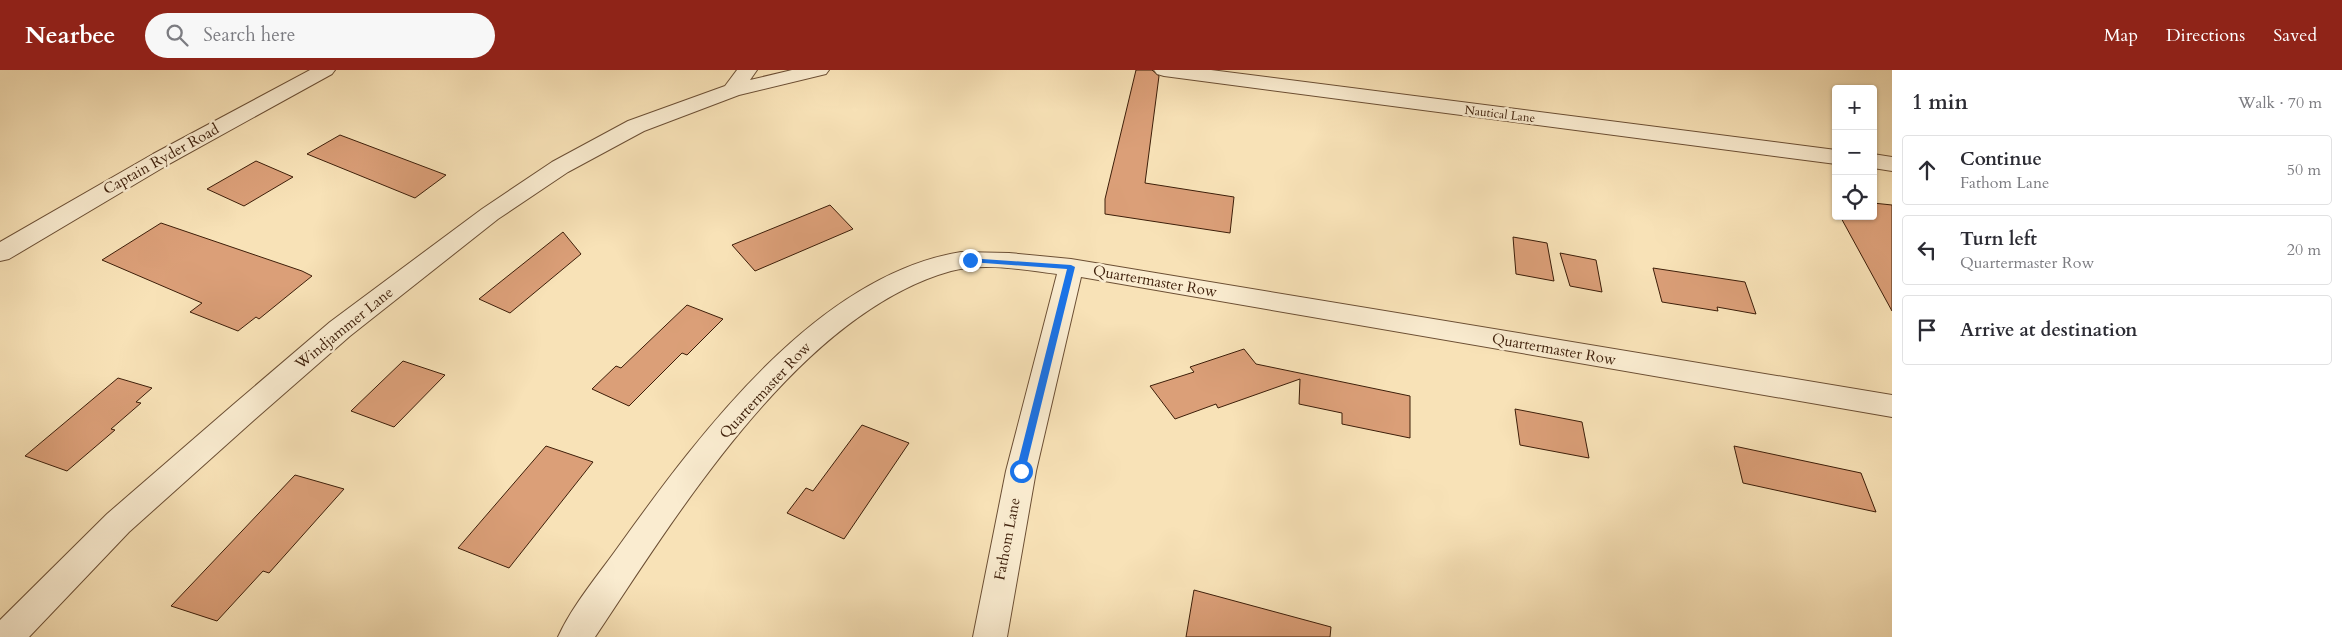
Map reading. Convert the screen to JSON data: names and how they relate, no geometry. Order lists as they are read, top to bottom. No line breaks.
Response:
{"streets":{"street":["Nautical Lane","Captain Ryder Road","Quartermaster Row","Windjammer Lane","Fathom Lane"]},"crossings":[["Quartermaster Row","Fathom Lane"]],"page":{"header":"Nearbee","search":"Search here","nav":["Map","Directions","Saved"],"heading":["1 min","Walk · 70 m"],"map_buttons":["+","−"],"list":[["Continue","Fathom Lane","50 m"],["Turn left","Quartermaster Row","20 m"],"Arrive at destination"]}}
